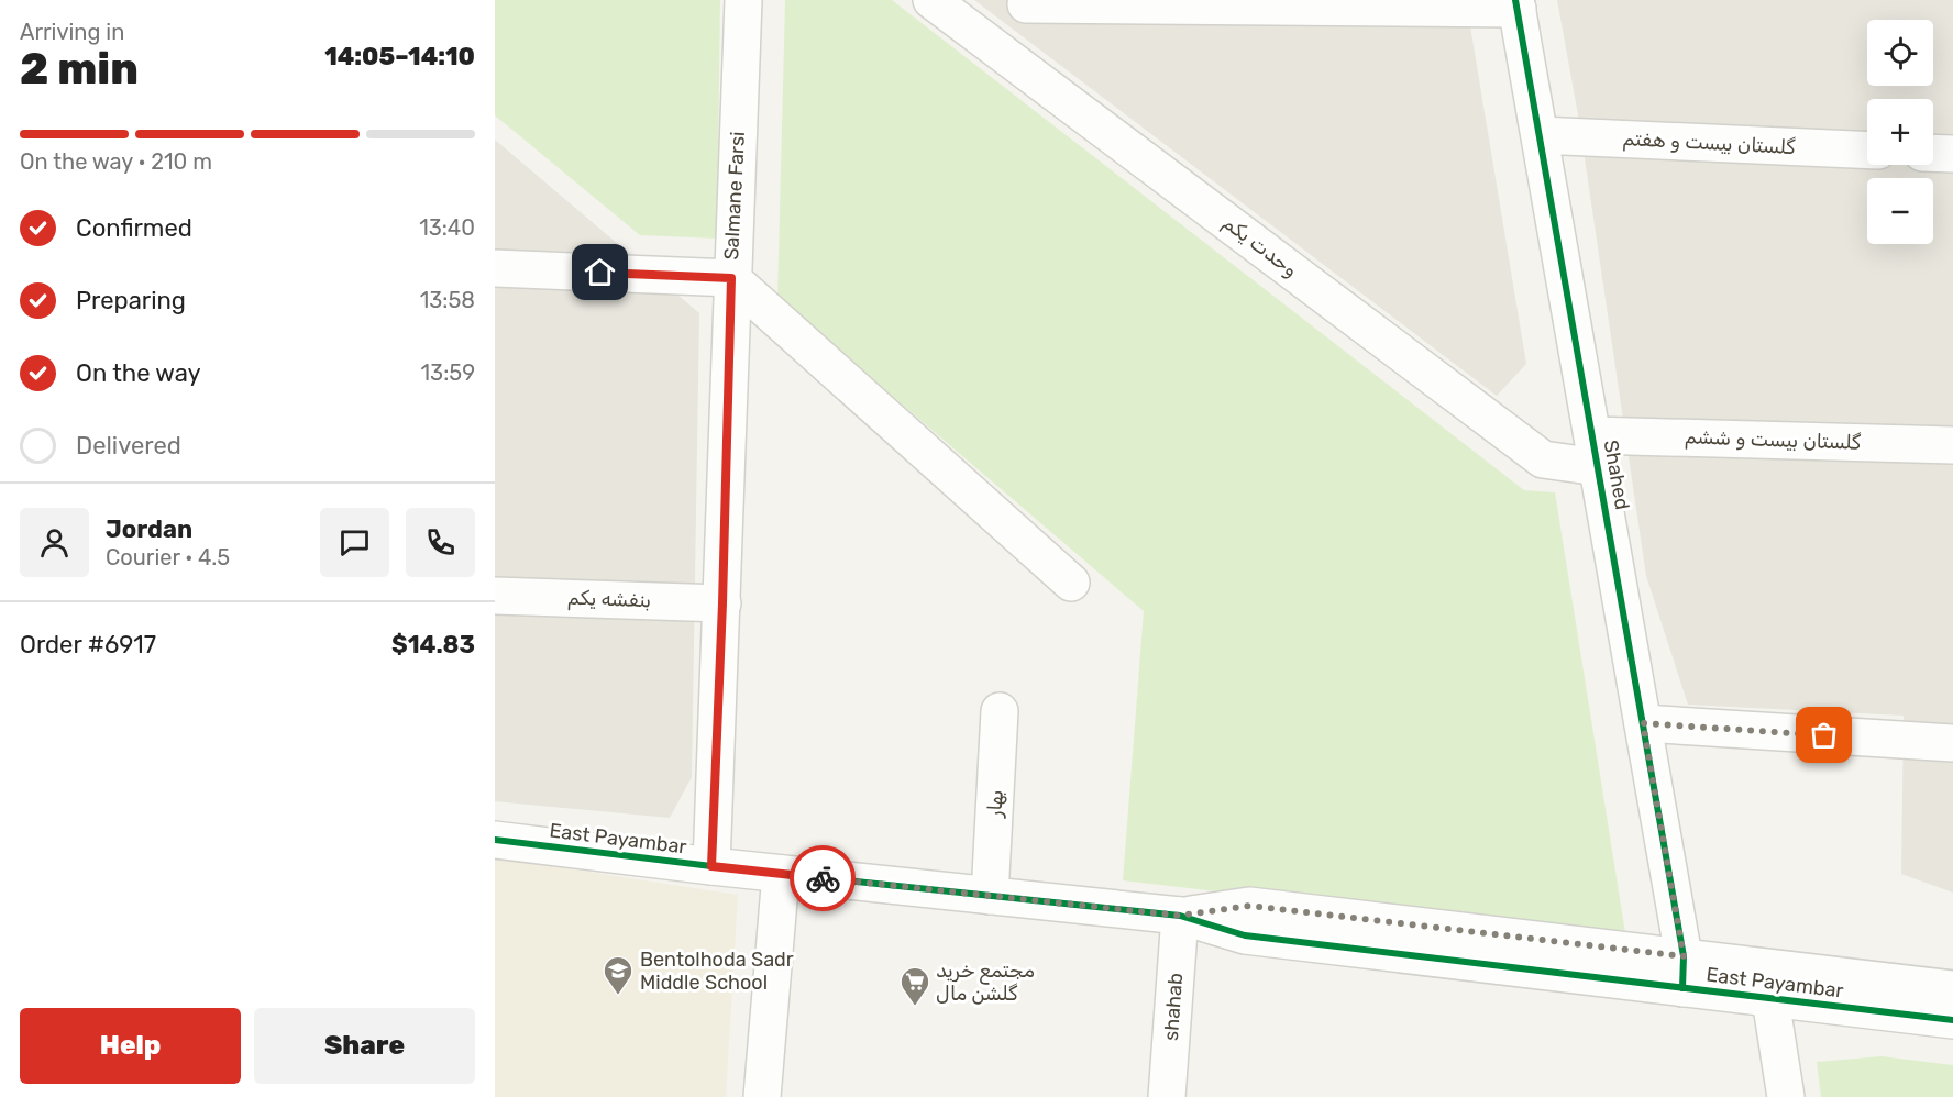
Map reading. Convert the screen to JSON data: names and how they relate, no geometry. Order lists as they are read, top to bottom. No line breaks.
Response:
{"streets":{"street":["گلستان بیست و هفتم","Salmane Farsi","وحدت یکم","گلستان بیست و ششم","Shahed","بنفشه یکم","بهار","East Payambar","shahab"]},"crossings":[["گلستان بیست و هفتم","Shahed"],["Salmane Farsi","بنفشه یکم"],["Salmane Farsi","East Payambar"],["وحدت یکم","گلستان بیست و ششم"],["وحدت یکم","Shahed"],["گلستان بیست و ششم","Shahed"],["Shahed","East Payambar"],["بهار","East Payambar"],["East Payambar","shahab"]],"places":{"school or university":["Bentolhoda Sadr Middle School"],"supermarket":["مجتمع خرید گلشن مال"]},"page":{"heading":["2 min","Arriving in","14:05–14:10"],"panel":["Jordan","Courier · 4.5","Order #6917","$14.83"],"map_buttons":["+","−"],"bar":"On the way · 210 m","list":[["Confirmed","13:40"],["Preparing","13:58"],["On the way","13:59"],"Delivered"],"buttons":["Help","Share"]}}
